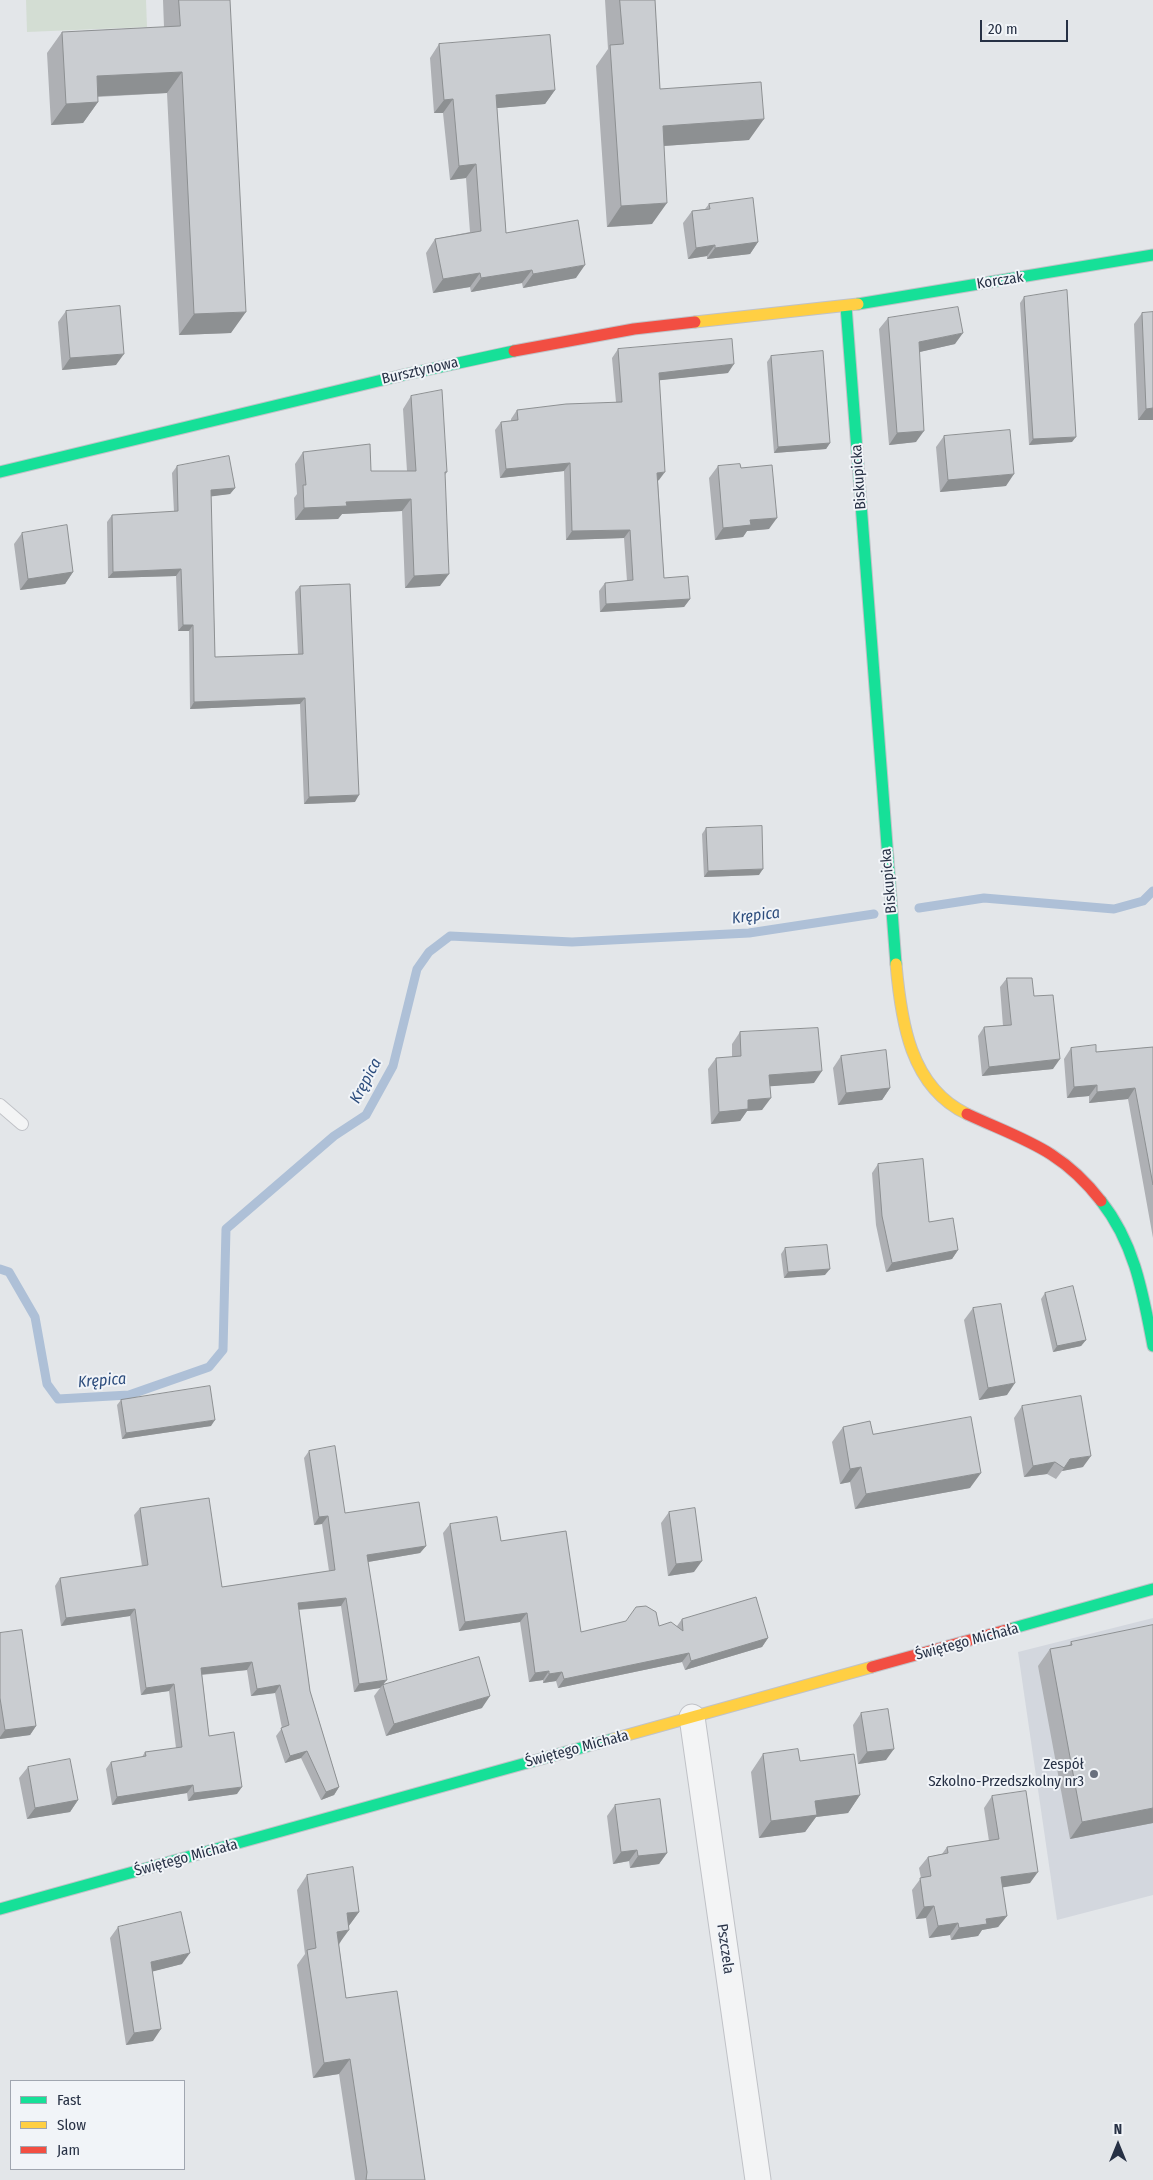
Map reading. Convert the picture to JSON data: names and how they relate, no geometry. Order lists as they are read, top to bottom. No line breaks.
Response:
{"streets":{"street":["Korczak","Bursztynowa","Biskupicka","Świętego Michała","Pszczela"]},"crossings":[["Korczak","Bursztynowa"],["Korczak","Biskupicka"],["Bursztynowa","Biskupicka"],["Świętego Michała","Pszczela"]],"water":["Krępica"],"places":["Zespół Szkolno-Przedszkolny nr3"],"legend":["Fast","Slow","Jam"],"scale_bar":"20 m","north":"top"}
